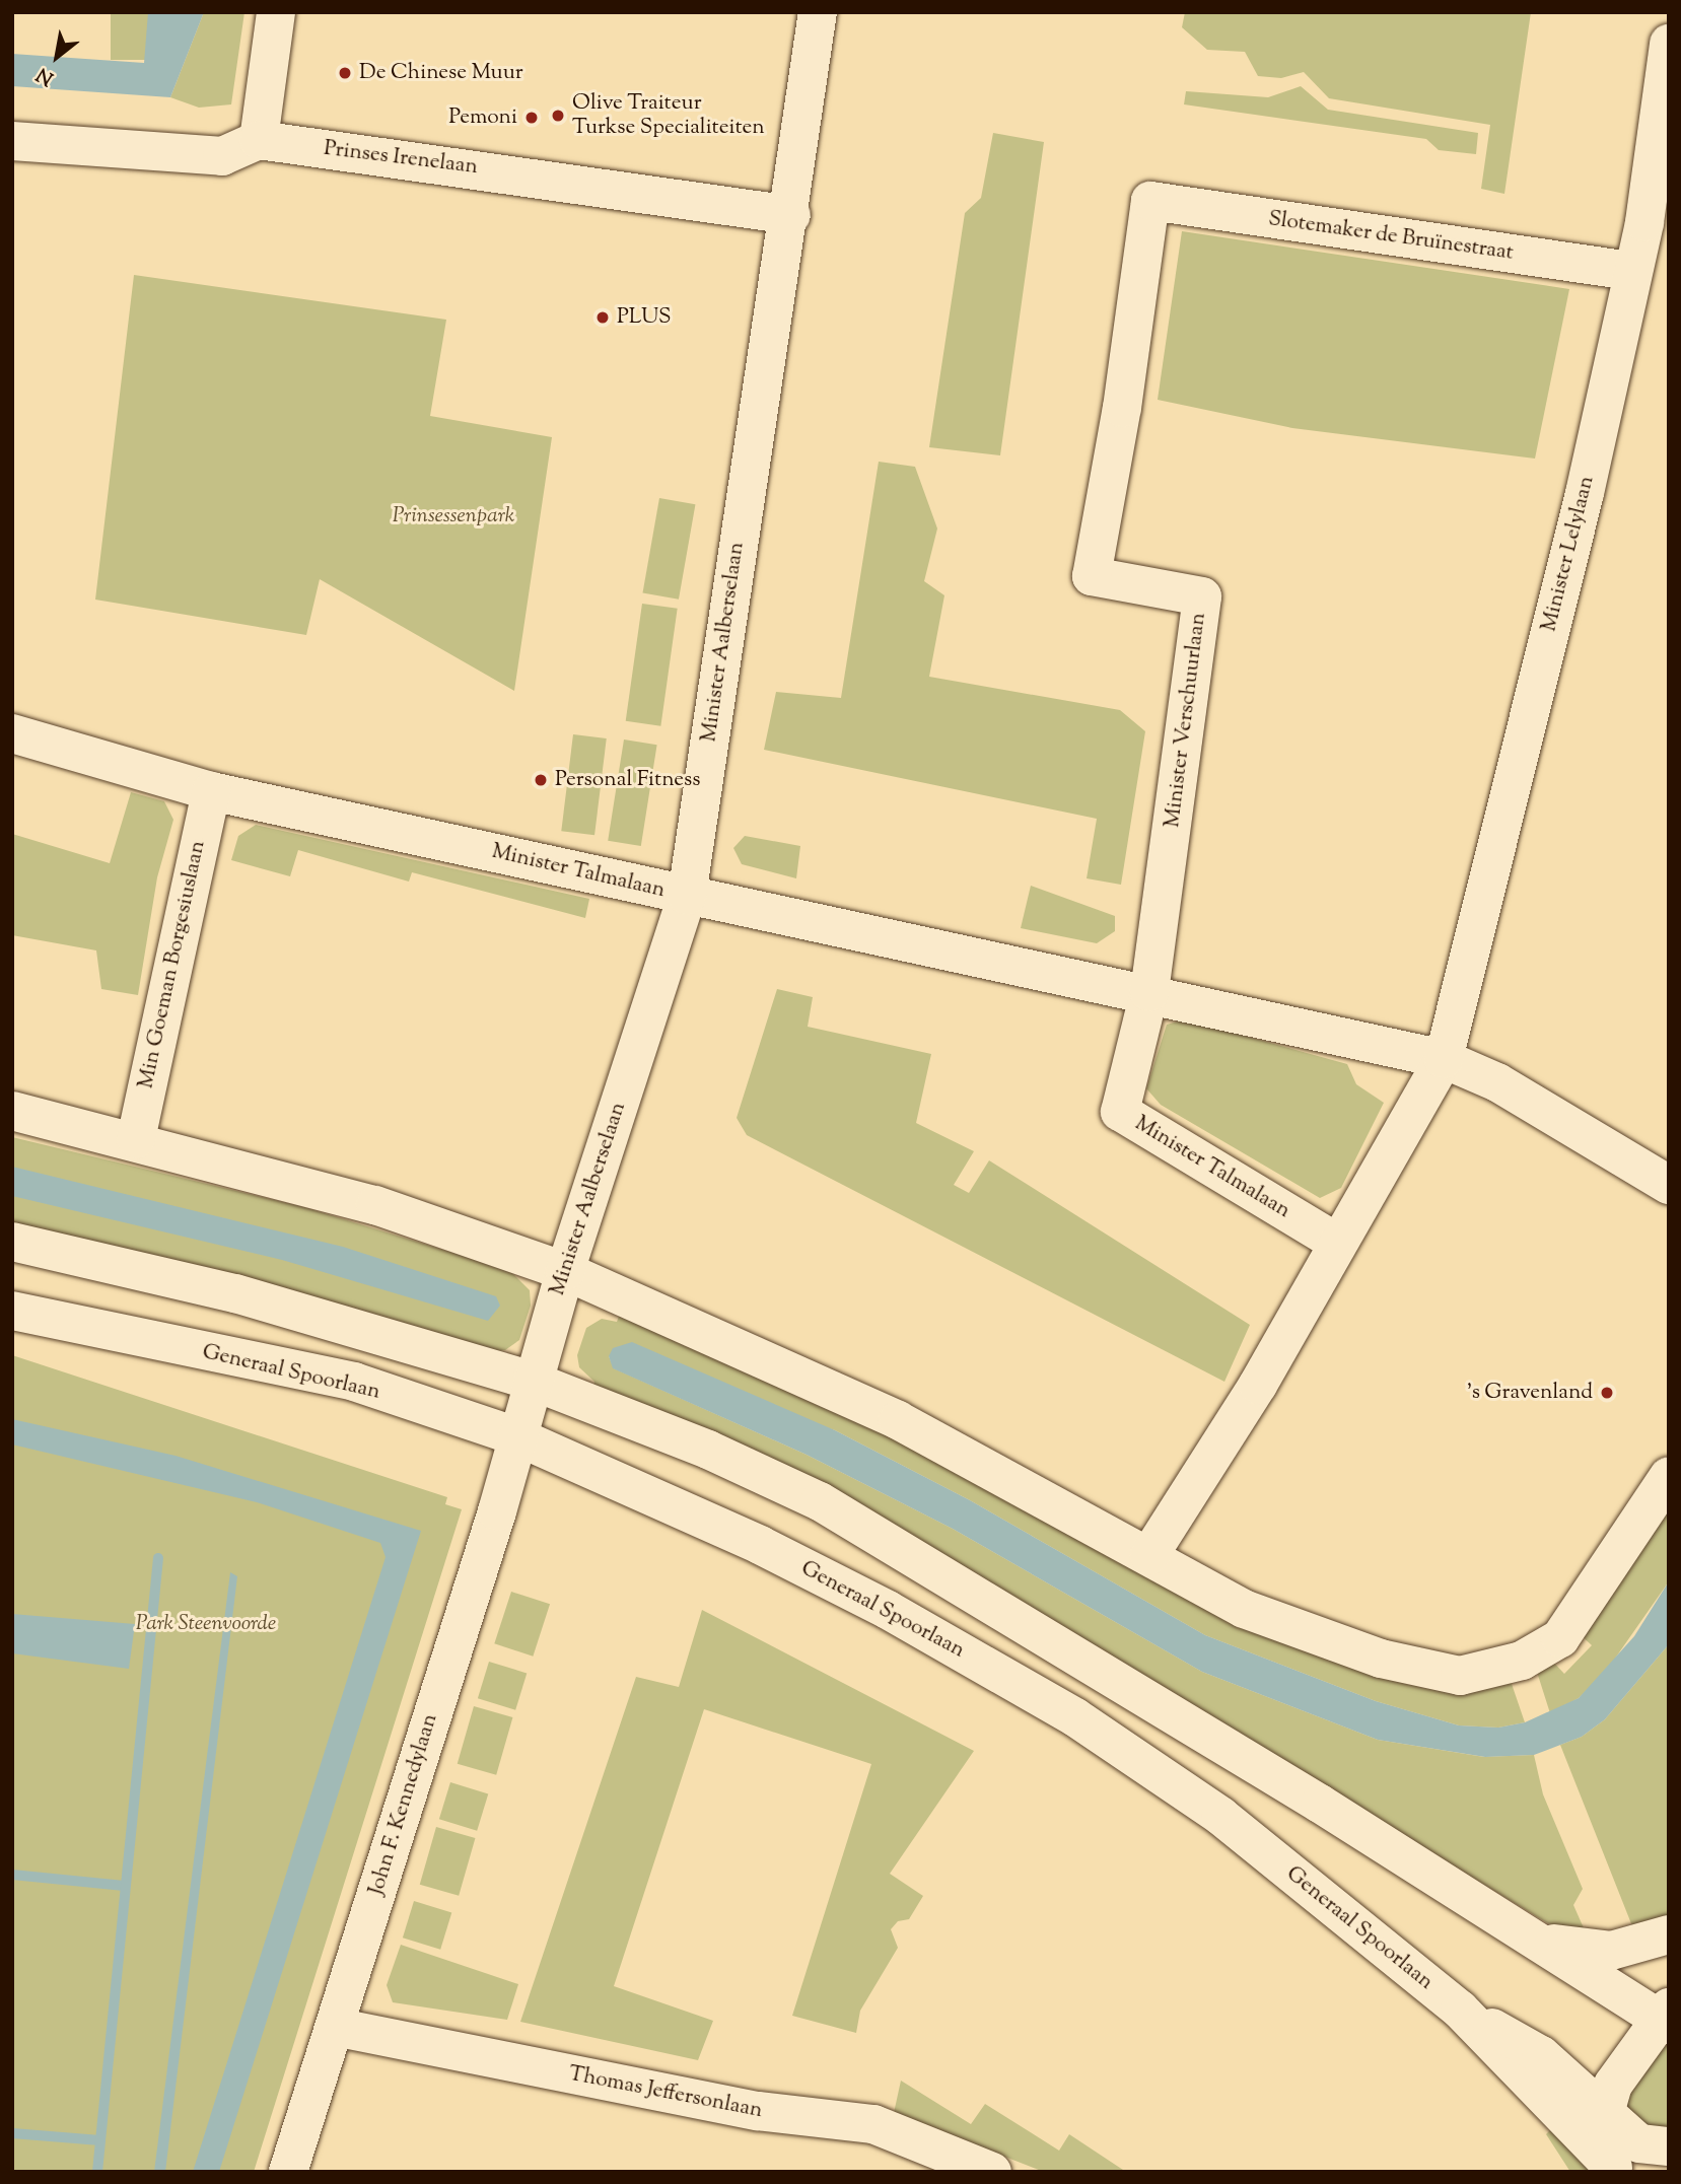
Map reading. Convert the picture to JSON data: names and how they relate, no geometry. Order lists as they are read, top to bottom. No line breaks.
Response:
{"streets":{"street":["Prinses Irenelaan","Slotemaker de Bruïnestraat","Minister Lelylaan","Minister Aalberselaan","Minister Verschuurlaan","Minister Talmalaan","Min Goeman Borgesiuslaan","Generaal Spoorlaan","John F. Kennedylaan","Thomas Jeffersonlaan"]},"crossings":[["Prinses Irenelaan","Minister Aalberselaan"],["Slotemaker de Bruïnestraat","Minister Lelylaan"],["Slotemaker de Bruïnestraat","Minister Verschuurlaan"],["Minister Lelylaan","Minister Talmalaan"],["Minister Aalberselaan","Minister Talmalaan"],["Minister Aalberselaan","Generaal Spoorlaan"],["Minister Aalberselaan","John F. Kennedylaan"],["Minister Verschuurlaan","Minister Talmalaan"],["Minister Talmalaan","Min Goeman Borgesiuslaan"],["Generaal Spoorlaan","John F. Kennedylaan"],["John F. Kennedylaan","Thomas Jeffersonlaan"]],"parks":["Prinsessenpark","Park Steenvoorde"],"places":["De Chinese Muur","Olive Traiteur Turkse Specialiteiten","Pemoni","PLUS","Personal Fitness","'s Gravenland"],"north":"bottom left"}
